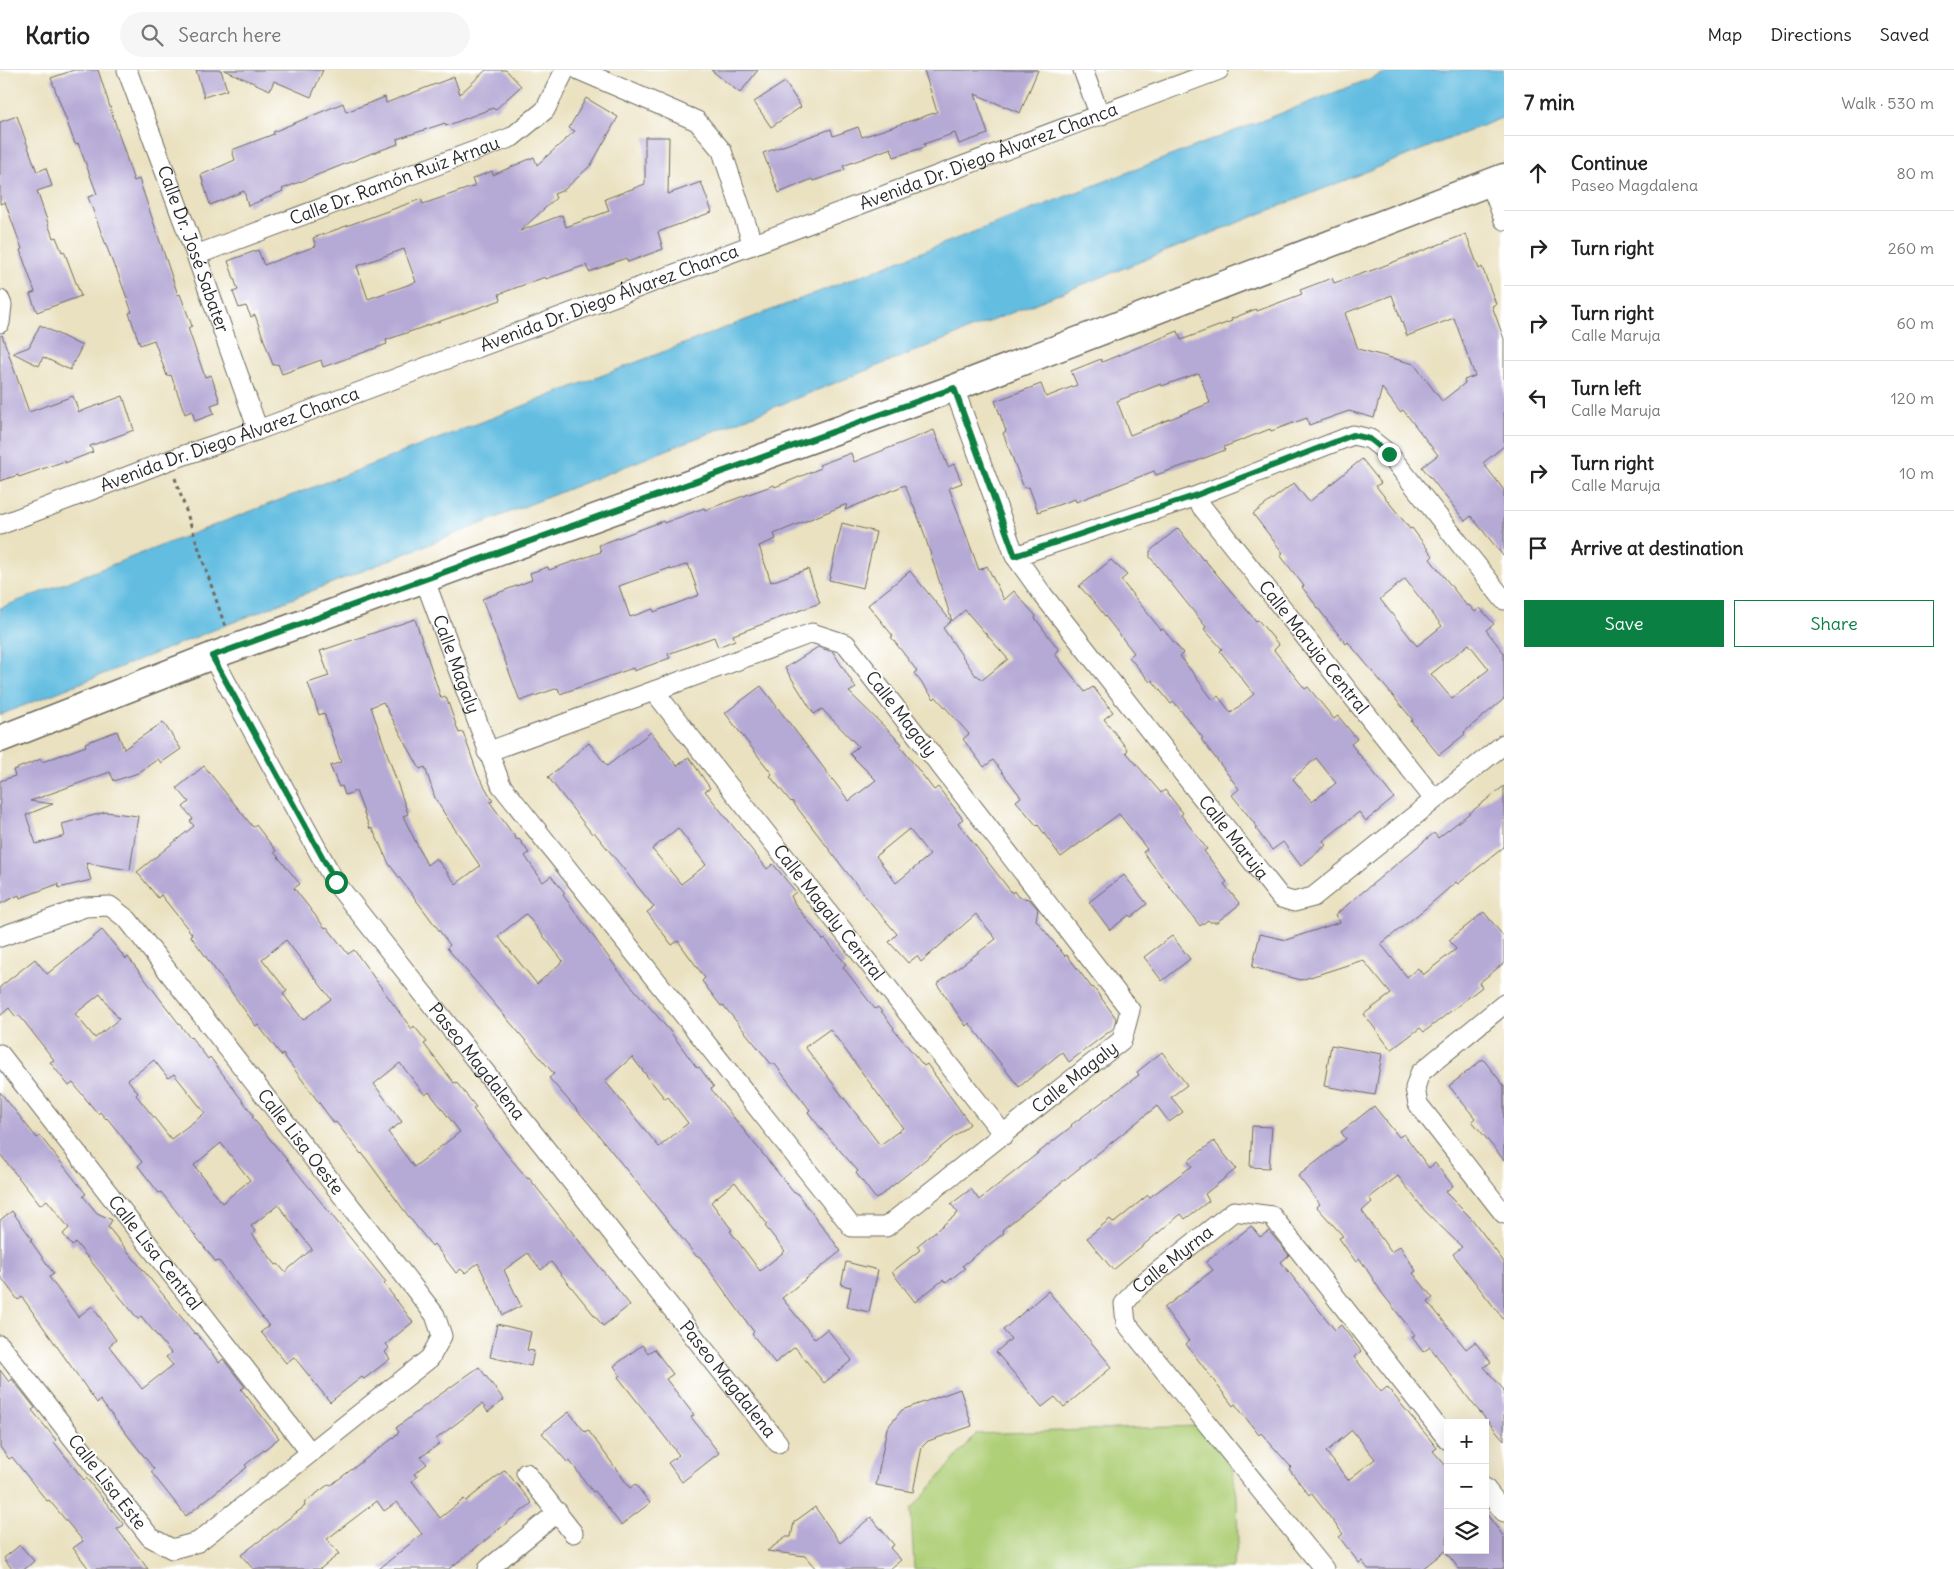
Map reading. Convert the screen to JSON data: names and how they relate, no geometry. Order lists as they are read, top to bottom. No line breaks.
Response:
{"streets":{"street":["Avenida Dr. Diego Álvarez Chanca","Calle Dr. Ramón Ruiz Arnau","Calle Dr. José Sabater","Calle Maruja Central","Calle Magaly","Calle Maruja","Calle Magaly Central","Paseo Magdalena","Calle Lisa Oeste","Calle Lisa Central","Calle Myrna","Calle Lisa Este"]},"crossings":[["Avenida Dr. Diego Álvarez Chanca","Calle Dr. José Sabater"],["Calle Dr. Ramón Ruiz Arnau","Calle Dr. José Sabater"],["Calle Maruja Central","Calle Maruja"],["Calle Magaly","Calle Magaly Central"],["Calle Lisa Oeste","Calle Lisa Central"],["Calle Lisa Oeste","Calle Lisa Este"],["Calle Lisa Central","Calle Lisa Este"]],"page":{"header":"Kartio","search":"Search here","nav":["Map","Directions","Saved"],"heading":["7 min","Walk · 530 m"],"list":[["Continue","Paseo Magdalena","80 m"],["Turn right","260 m"],["Turn right","Calle Maruja","60 m"],["Turn left","Calle Maruja","120 m"],["Turn right","Calle Maruja","10 m"],"Arrive at destination"],"buttons":["Save","Share"],"map_buttons":["+","−"]}}
